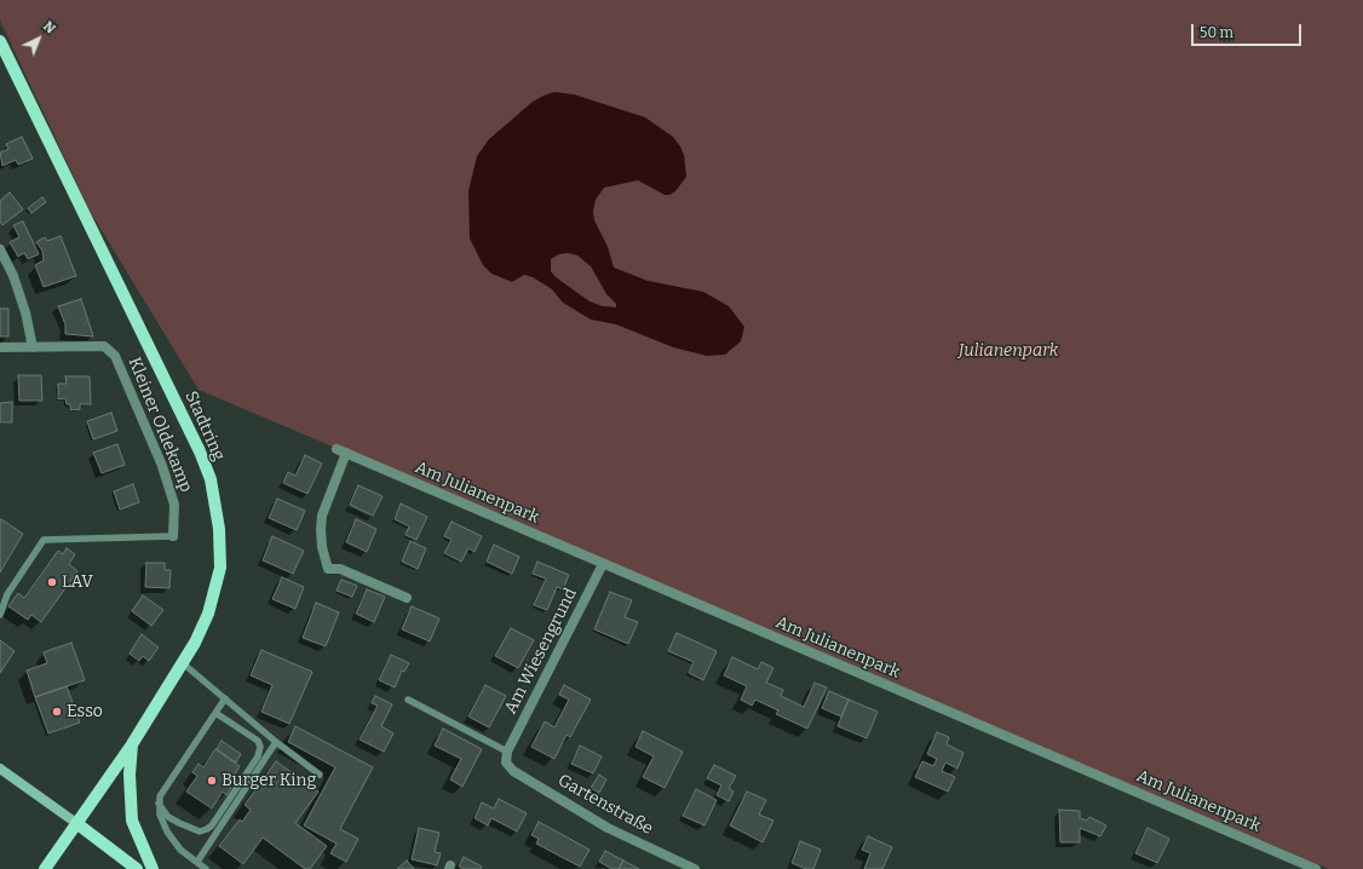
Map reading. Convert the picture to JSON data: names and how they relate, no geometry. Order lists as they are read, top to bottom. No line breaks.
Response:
{"streets":{"main road":["Stadtring"],"street":["Kleiner Oldekamp","Am Julianenpark","Am Wiesengrund","Gartenstraße"]},"crossings":[["Am Julianenpark","Am Wiesengrund"],["Am Wiesengrund","Gartenstraße"]],"parks":["Julianenpark"],"places":["LAV","Esso","Burger King"],"scale_bar":"50 m","north":"top right"}
